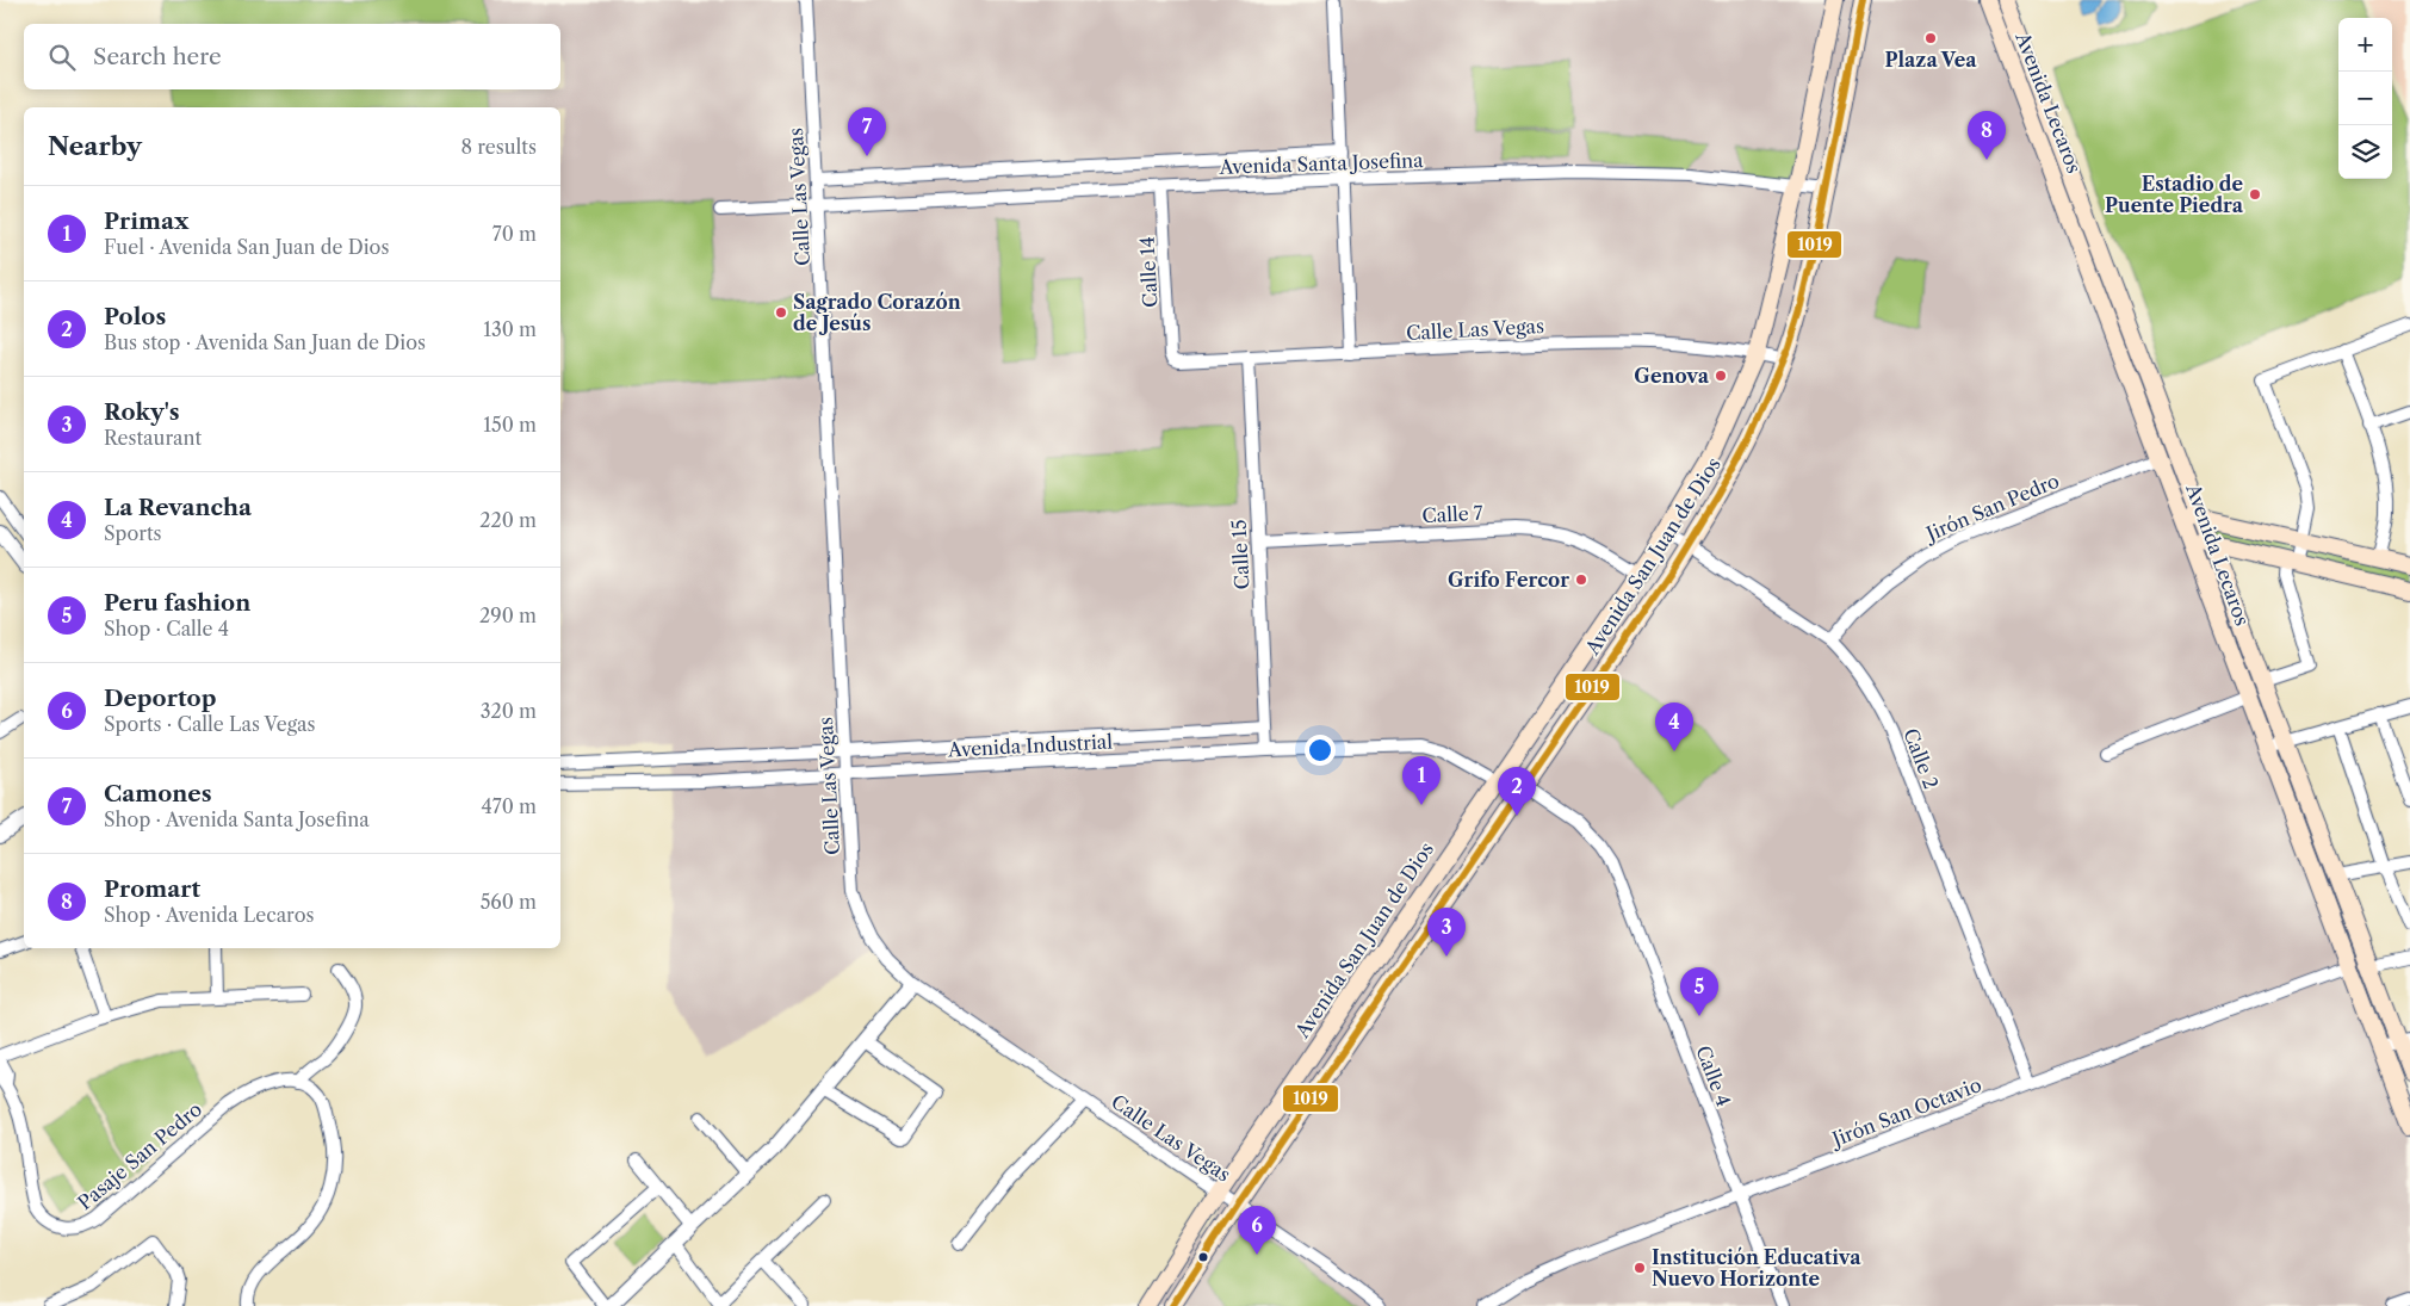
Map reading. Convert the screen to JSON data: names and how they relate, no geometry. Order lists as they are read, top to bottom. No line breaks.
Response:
{"streets":{"main road":["Avenida Lecaros","Avenida San Juan de Dios"],"street":["Avenida Santa Josefina","Calle Las Vegas","Calle 14","Jirón San Pedro","Calle 7","Calle 15","Avenida Industrial","Calle 2","Calle 4","Jirón San Octavio","Pasaje San Pedro"]},"crossings":[["Avenida Lecaros","Jirón San Pedro"],["Avenida Lecaros","Jirón San Octavio"],["Avenida Santa Josefina","Calle Las Vegas"],["Avenida Santa Josefina","Calle 14"],["Avenida Santa Josefina","Avenida San Juan de Dios"],["Calle Las Vegas","Calle 14"],["Calle Las Vegas","Calle 15"],["Calle Las Vegas","Avenida San Juan de Dios"],["Calle Las Vegas","Avenida Industrial"],["Jirón San Pedro","Calle 2"],["Calle 7","Calle 15"],["Calle 7","Avenida San Juan de Dios"],["Calle 15","Avenida Industrial"],["Avenida San Juan de Dios","Avenida Industrial"],["Avenida San Juan de Dios","Calle 2"],["Avenida San Juan de Dios","Calle 4"],["Avenida Industrial","Calle 4"],["Calle 2","Jirón San Octavio"],["Calle 4","Jirón San Octavio"]],"places":["Plaza Vea","Estadio de Puente Piedra","Sagrado Corazón de Jesús","Genova","Grifo Fercor","Institución Educativa Nuevo Horizonte"],"lines":["transit line 1019"],"page":{"map_buttons":["+","−"],"search":"Search here","pins":["7","8","4","1","2","3","5","6"],"heading":["Nearby","8 results"],"list":[{"mark":"1","name":"Primax","note":"Fuel · Avenida San Juan de Dios","value":"70 m"},{"mark":"2","name":"Polos","note":"Bus stop · Avenida San Juan de Dios","value":"130 m"},{"mark":"3","name":"Roky's","note":"Restaurant","value":"150 m"},{"mark":"4","name":"La Revancha","note":"Sports","value":"220 m"},{"mark":"5","name":"Peru fashion","note":"Shop · Calle 4","value":"290 m"},{"mark":"6","name":"Deportop","note":"Sports · Calle Las Vegas","value":"320 m"},{"mark":"7","name":"Camones","note":"Shop · Avenida Santa Josefina","value":"470 m"},{"mark":"8","name":"Promart","note":"Shop · Avenida Lecaros","value":"560 m"}]}}
